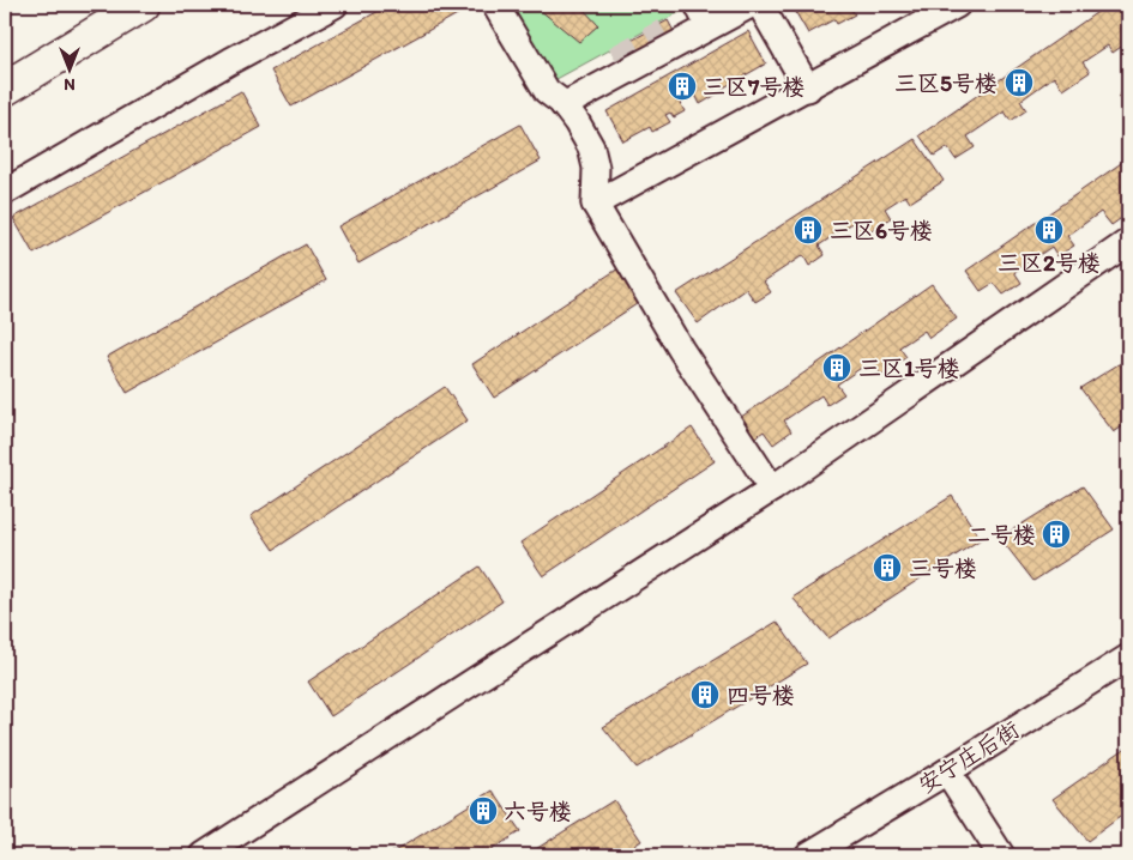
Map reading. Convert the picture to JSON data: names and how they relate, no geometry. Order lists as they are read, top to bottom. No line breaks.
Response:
{"streets":{"street":["安宁庄后街"]},"places":{"building":["三区5号楼","三区7号楼","三区6号楼","三区2号楼","三区1号楼","二号楼","三号楼","四号楼","六号楼"]},"north":"bottom"}
